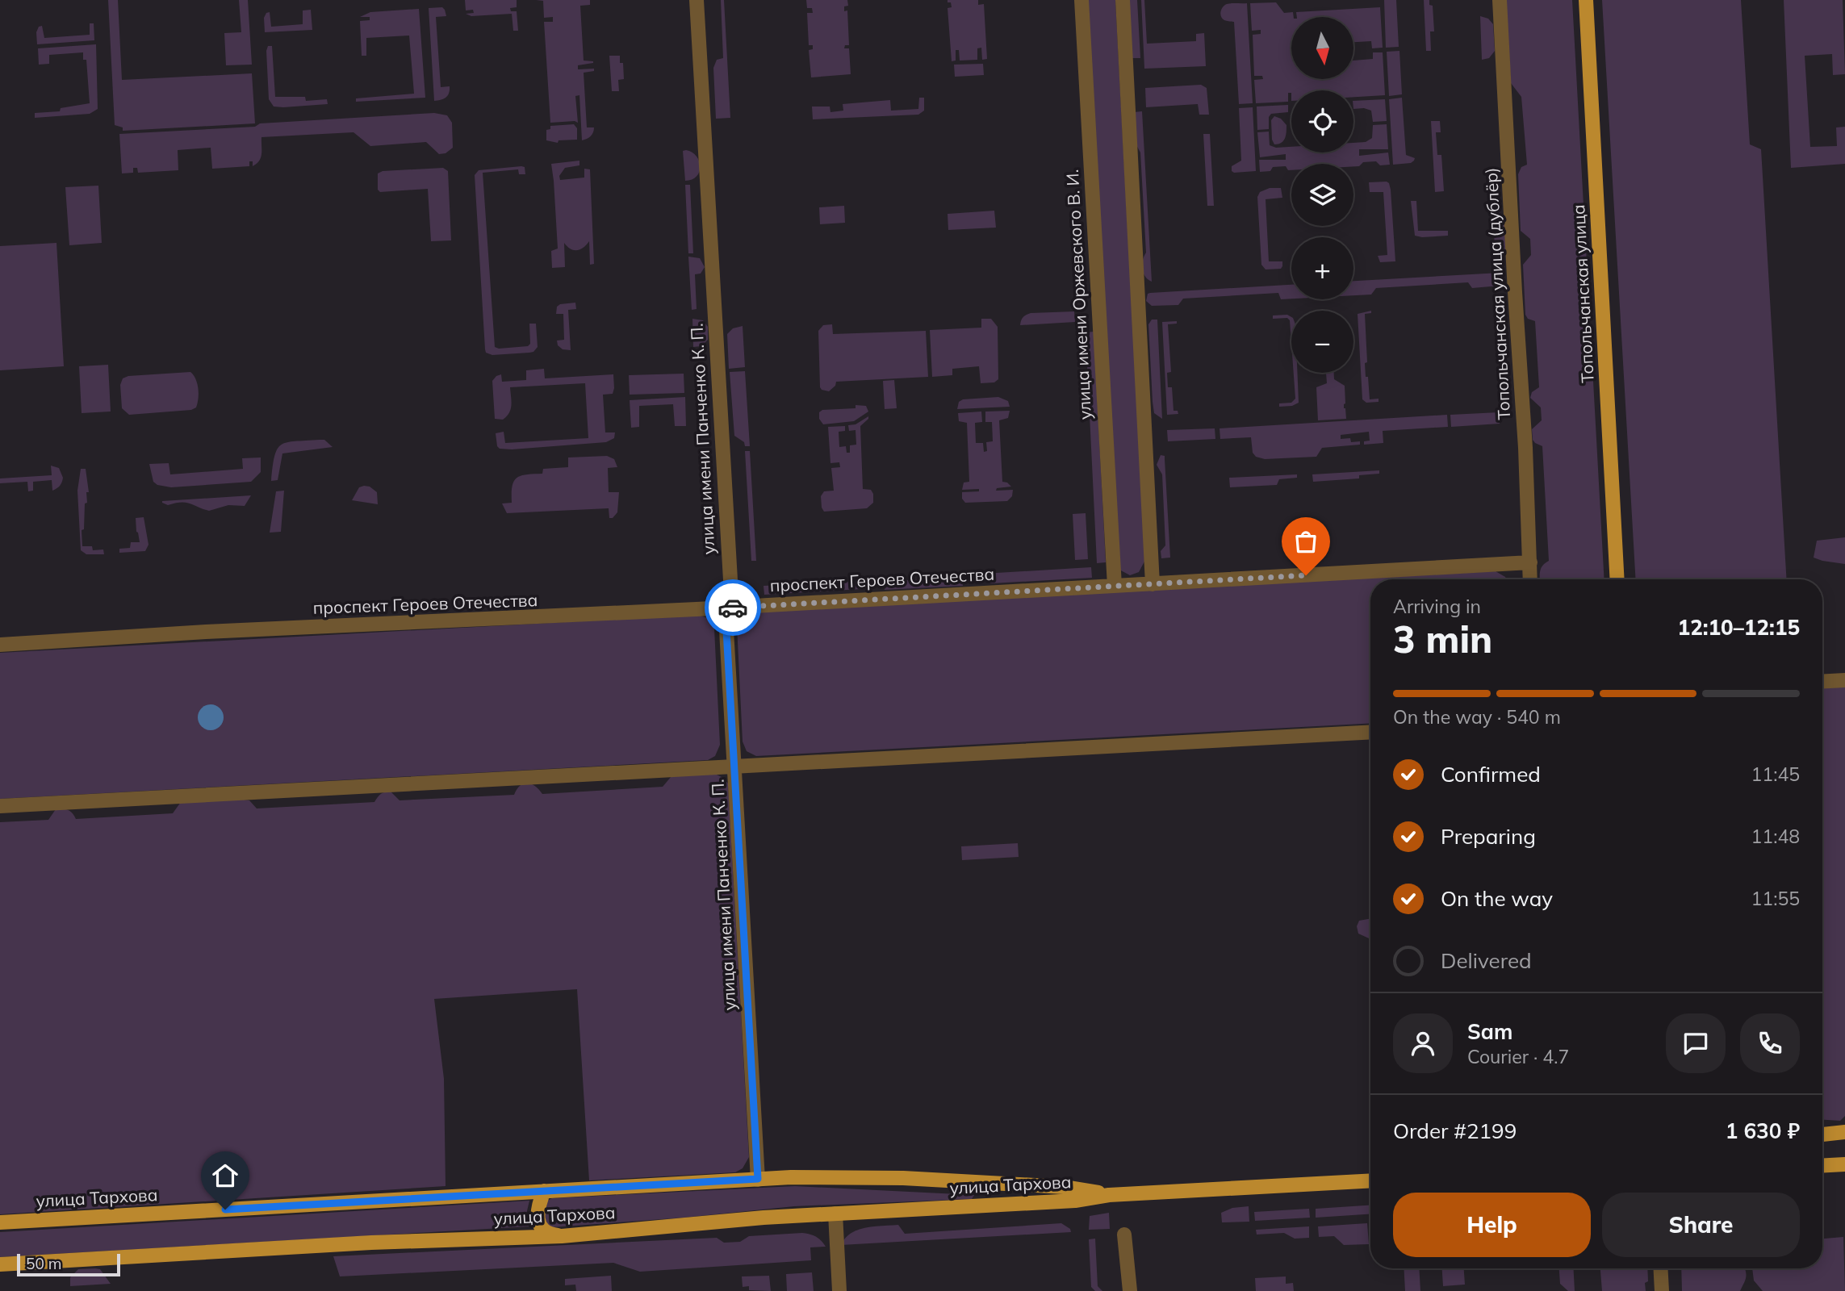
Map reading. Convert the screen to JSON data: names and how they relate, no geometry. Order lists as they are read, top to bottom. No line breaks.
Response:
{"streets":{"main road":["Топольчанская улица","улица Тархова"],"street":["Топольчанская улица (дублёр)","улица имени Оржевского В. И.","улица имени Панченко К. П.","проспект Героев Отечества"]},"crossings":[["Топольчанская улица (дублёр)","проспект Героев Отечества"],["улица имени Оржевского В. И.","проспект Героев Отечества"],["улица имени Панченко К. П.","проспект Героев Отечества"],["улица имени Панченко К. П.","улица Тархова"]],"scale_bar":"50 m","north":"bottom","page":{"map_buttons":["+","−"],"heading":["3 min","Arriving in","12:10–12:15"],"panel":["Sam","Courier · 4.7","Order #2199","1 630 ₽"],"bar":"On the way · 540 m","list":[["Confirmed","11:45"],["Preparing","11:48"],["On the way","11:55"],"Delivered"],"buttons":["Help","Share"],"scale":"50 m"}}
